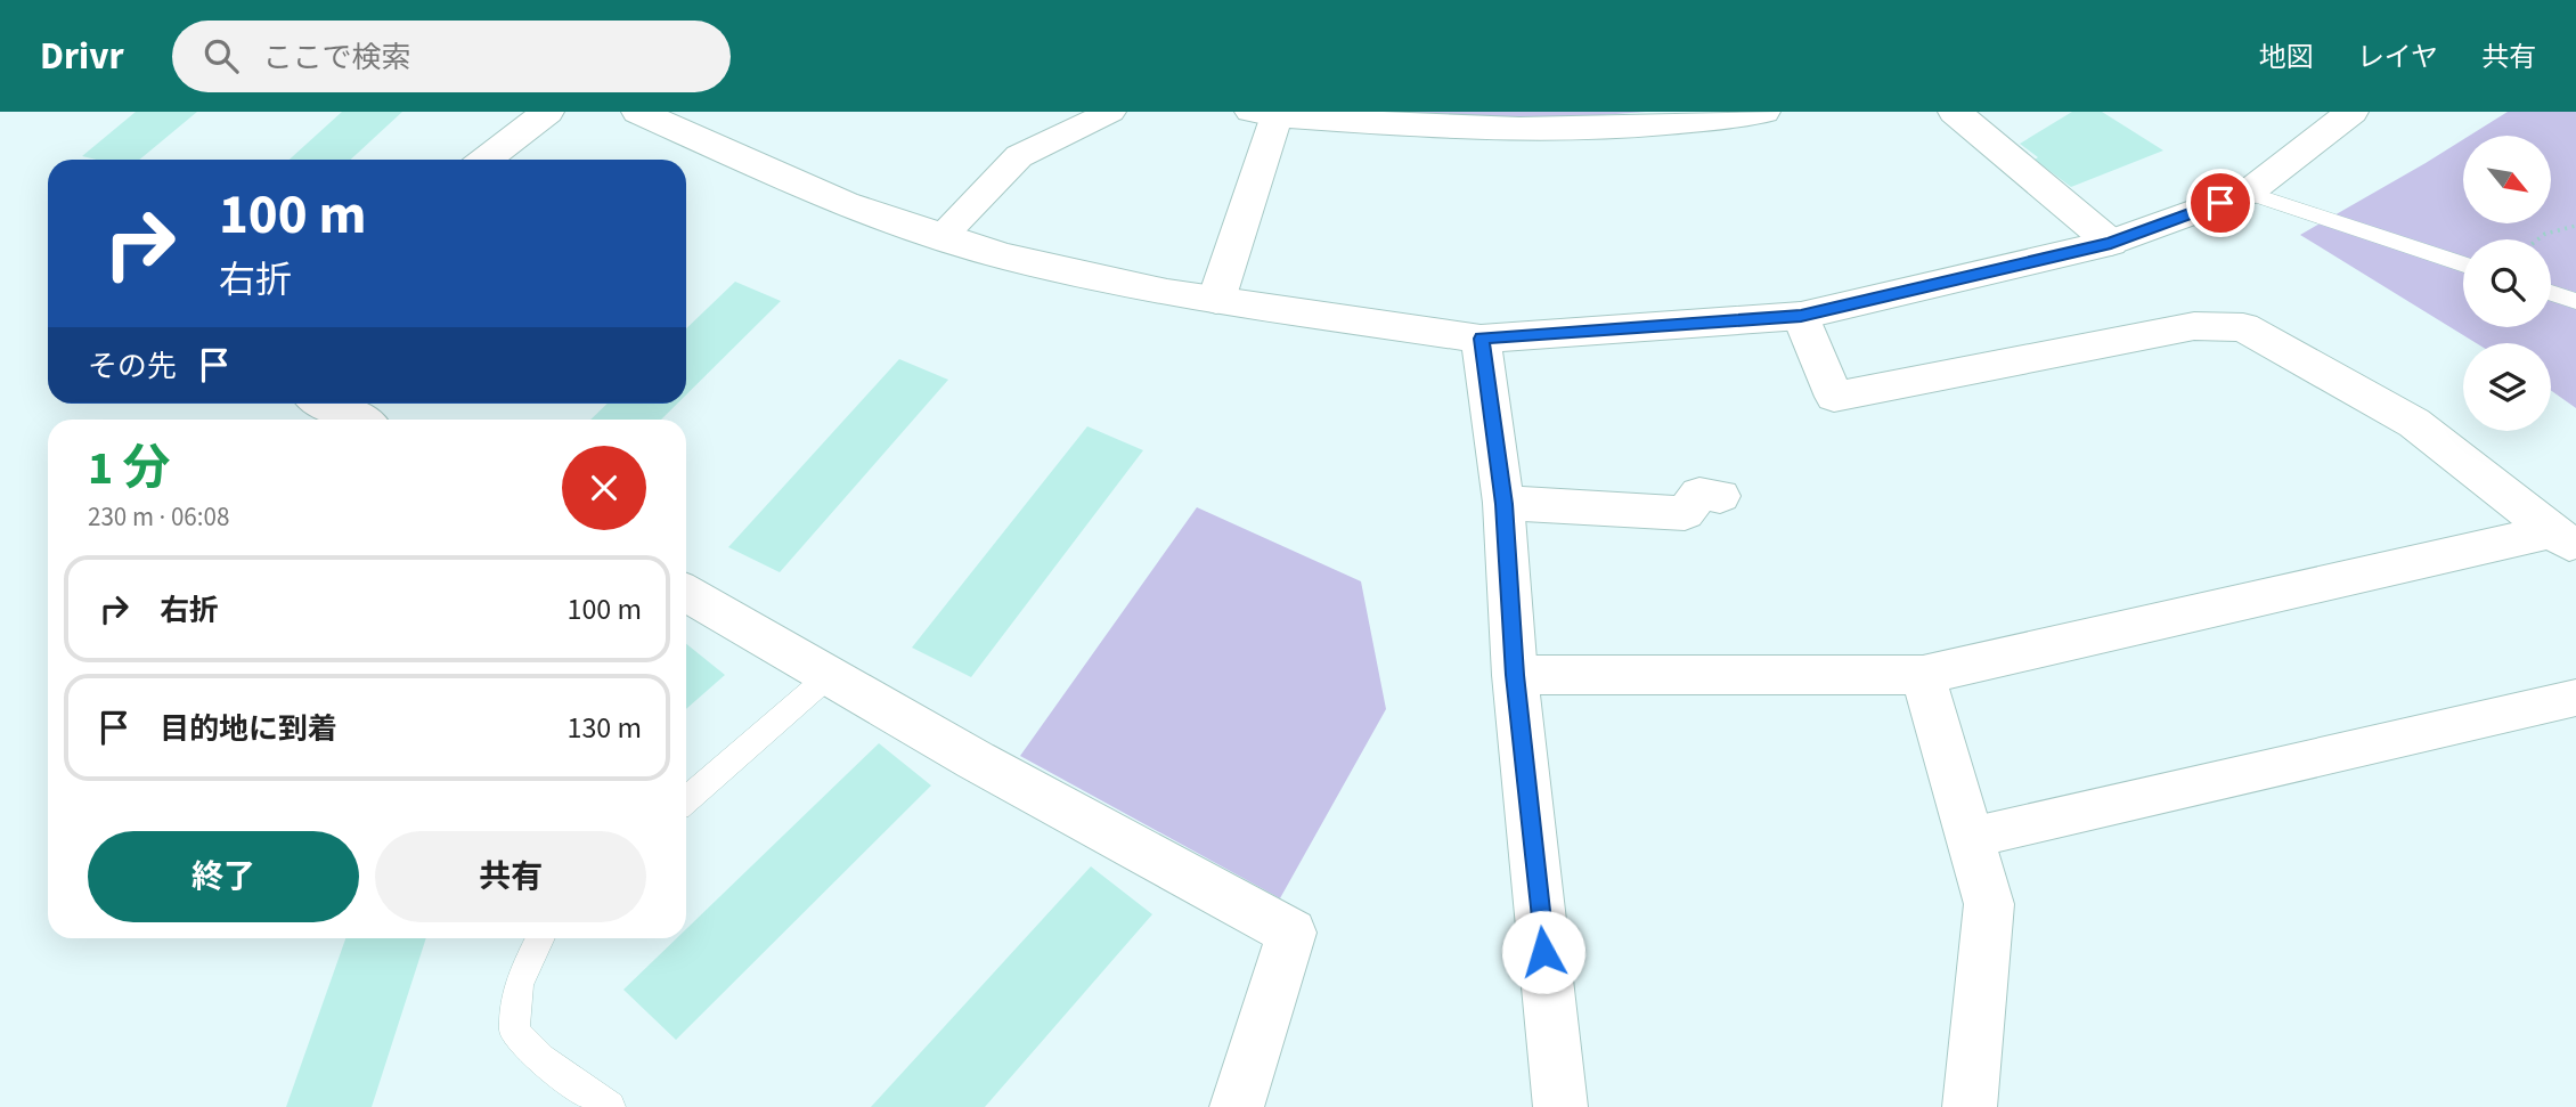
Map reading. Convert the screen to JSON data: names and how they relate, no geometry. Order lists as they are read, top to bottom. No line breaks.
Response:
{"north":"bottom right","page":{"header":"Drivr","search":"ここで検索","nav":["地図","レイヤ","共有"],"turn":["100 m","右折"],"then":"その先","heading":["1 分","230 m · 06:08"],"list":[{"name":"右折","value":"100 m"},{"name":"目的地に到着","value":"130 m"}],"buttons":["終了","共有"]}}
